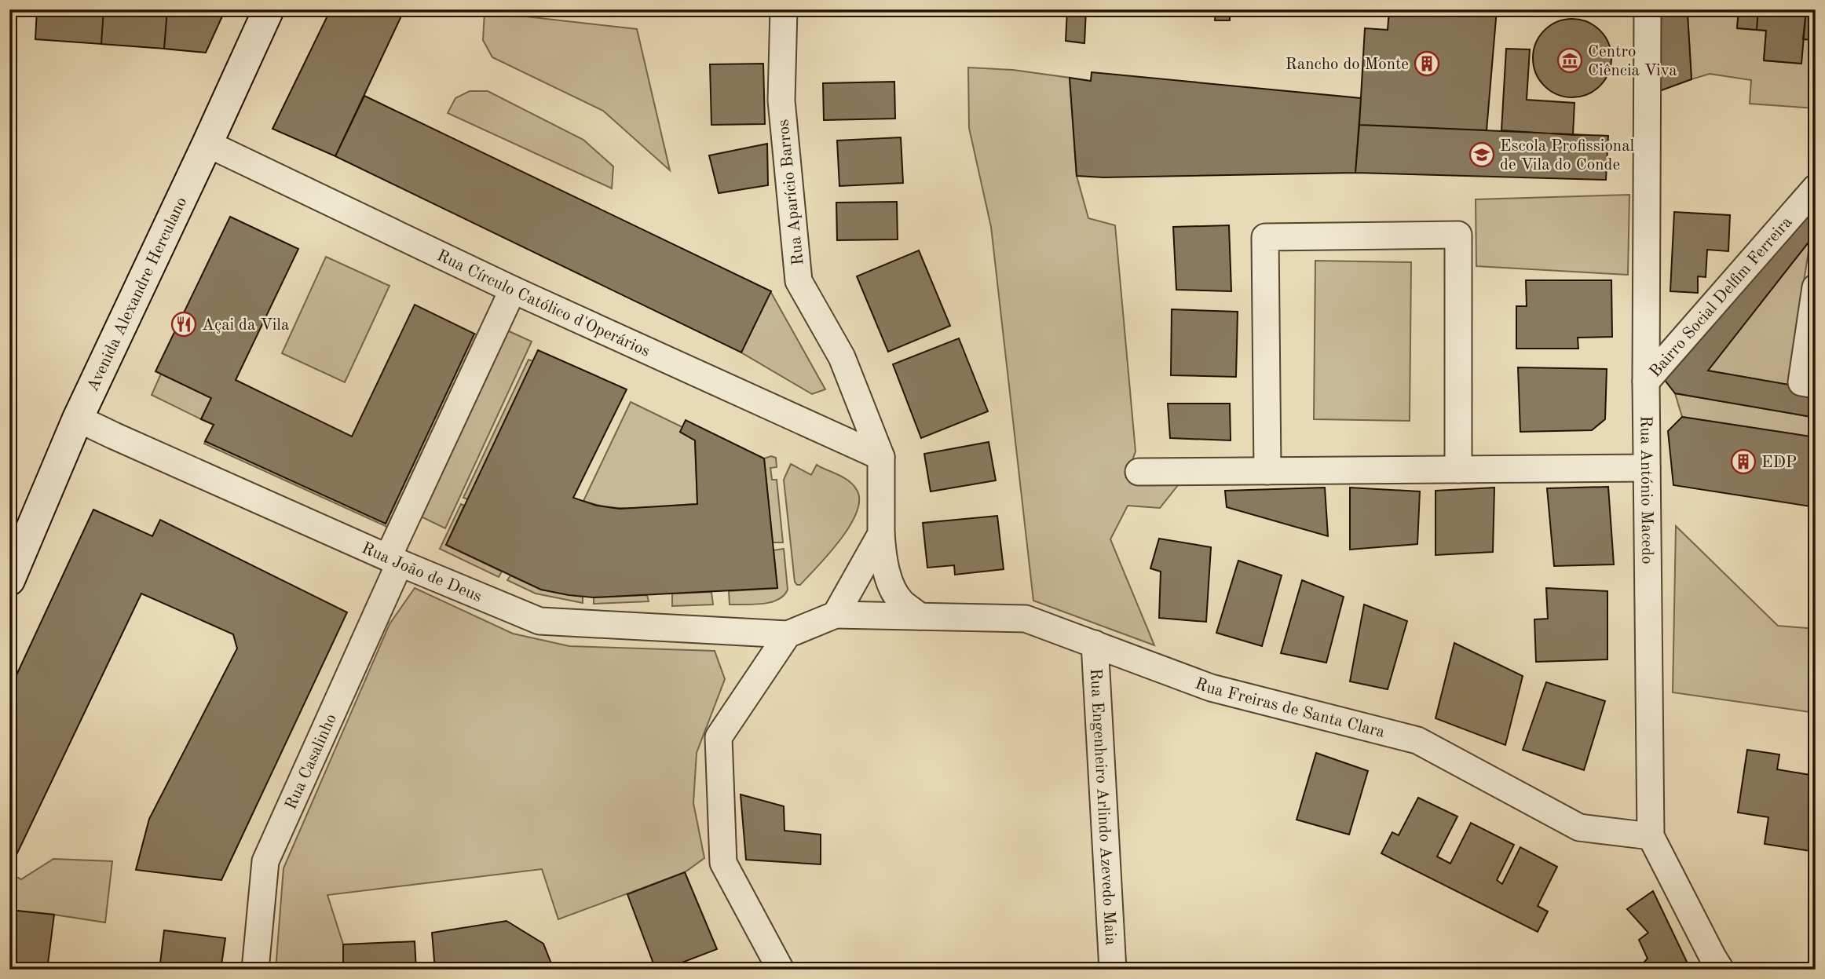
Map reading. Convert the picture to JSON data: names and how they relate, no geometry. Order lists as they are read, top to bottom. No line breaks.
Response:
{"streets":{"main road":["Avenida Alexandre Herculano"],"street":["Rua Aparício Barros","Bairro Social Delfim Ferreira","Rua Círculo Católico d'Operários","Rua António Macedo","Rua João de Deus","Rua Freiras de Santa Clara","Rua Casalinho","Rua Engenheiro Arlindo Azevedo Maia"]},"crossings":[["Rua Aparício Barros","Rua Círculo Católico d'Operários"],["Rua Aparício Barros","Rua Freiras de Santa Clara"],["Avenida Alexandre Herculano","Rua Círculo Católico d'Operários"],["Avenida Alexandre Herculano","Rua João de Deus"],["Bairro Social Delfim Ferreira","Rua António Macedo"],["Rua Círculo Católico d'Operários","Rua Casalinho"],["Rua António Macedo","Rua Freiras de Santa Clara"],["Rua João de Deus","Rua Casalinho"],["Rua Freiras de Santa Clara","Rua Engenheiro Arlindo Azevedo Maia"]],"places":{"museum":["Centro Ciência Viva"],"building":["Rancho do Monte","EDP"],"school or university":["Escola Profissional de Vila do Conde"],"restaurant":["Açai da Vila"]}}
